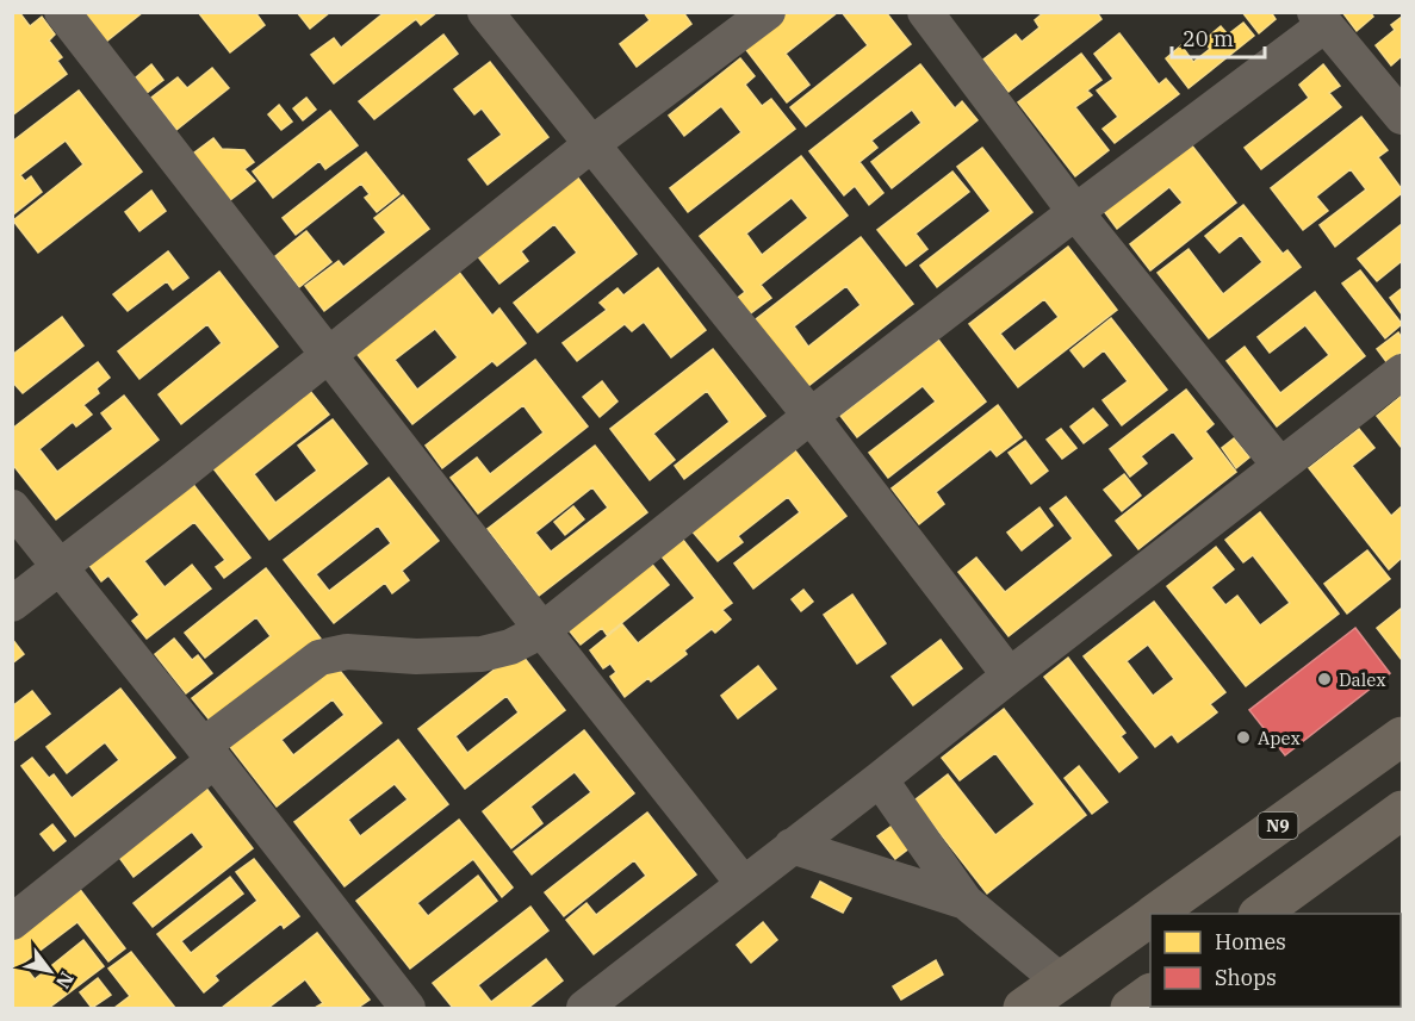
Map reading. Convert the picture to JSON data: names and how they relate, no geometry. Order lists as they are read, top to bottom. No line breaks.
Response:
{"streets":{"highway":["N9"]},"places":["Dalex","Apex"],"legend":["Homes","Shops"],"scale_bar":"20 m","north":"bottom right"}
